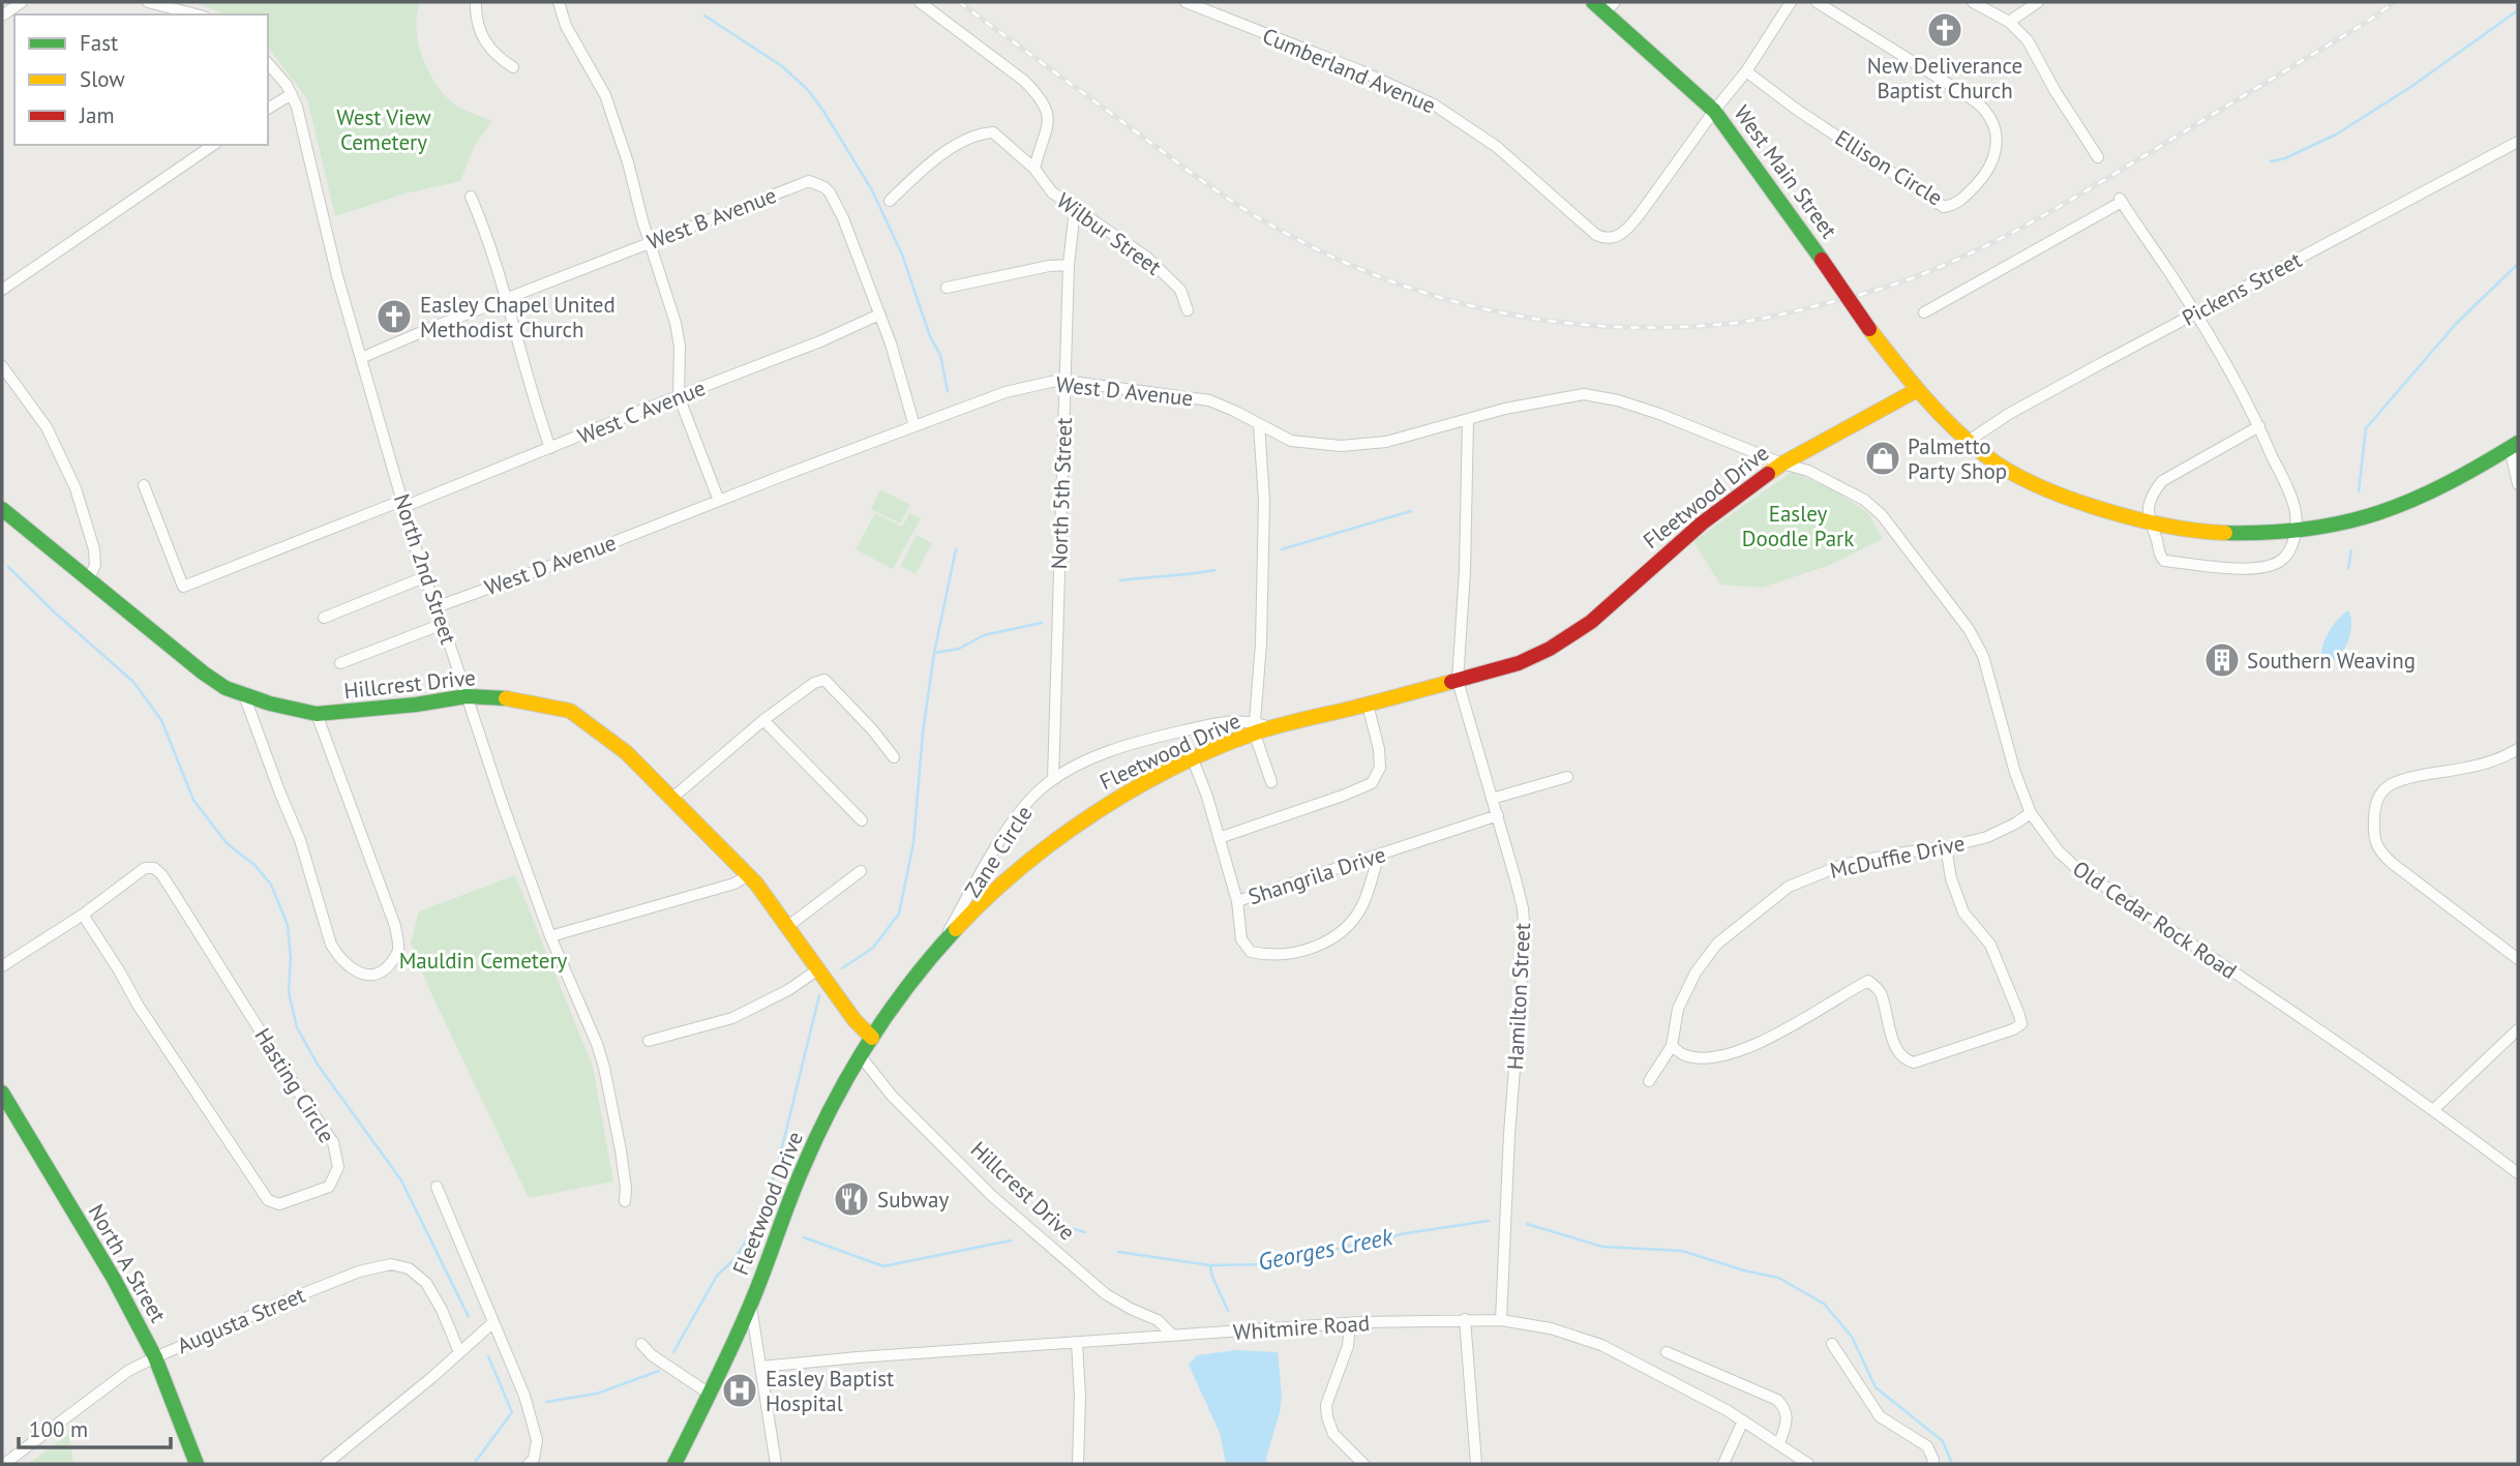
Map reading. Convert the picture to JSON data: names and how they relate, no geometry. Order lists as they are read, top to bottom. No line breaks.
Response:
{"streets":{"street":["Cumberland Avenue","Ellison Circle","West Main Street","West B Avenue","Wilbur Street","Pickens Street","West D Avenue","West C Avenue","North 5th Street","Fleetwood Drive","North 2nd Street","Hillcrest Drive","Zane Circle","McDuffie Drive","Shangrila Drive","Old Cedar Rock Road","Hamilton Street","Hasting Circle","North A Street","Augusta Street","Whitmire Road"]},"crossings":[["Cumberland Avenue","West Main Street"],["West Main Street","Pickens Street"],["West Main Street","Fleetwood Drive"],["West B Avenue","West D Avenue"],["West B Avenue","West C Avenue"],["West B Avenue","North 2nd Street"],["Wilbur Street","North 5th Street"],["West D Avenue","North 5th Street"],["West D Avenue","Fleetwood Drive"],["West D Avenue","North 2nd Street"],["West D Avenue","Old Cedar Rock Road"],["West D Avenue","Hamilton Street"],["West C Avenue","North 2nd Street"],["North 5th Street","Zane Circle"],["Fleetwood Drive","Hillcrest Drive"],["Fleetwood Drive","Zane Circle"],["Fleetwood Drive","Shangrila Drive"],["Fleetwood Drive","Old Cedar Rock Road"],["Fleetwood Drive","Hamilton Street"],["North 2nd Street","Hillcrest Drive"],["Hillcrest Drive","Whitmire Road"],["McDuffie Drive","Old Cedar Rock Road"],["Shangrila Drive","Hamilton Street"],["Hamilton Street","Whitmire Road"],["North A Street","Augusta Street"]],"water":["Georges Creek"],"parks":["West View Cemetery","Easley Doodle Park","Mauldin Cemetery"],"places":{"church":["New Deliverance Baptist Church","Easley Chapel United Methodist Church"],"shop":["Palmetto Party Shop"],"building":["Southern Weaving"],"restaurant":["Subway"],"hospital":["Easley Baptist Hospital"]},"legend":["Fast","Slow","Jam"],"scale_bar":"100 m"}
